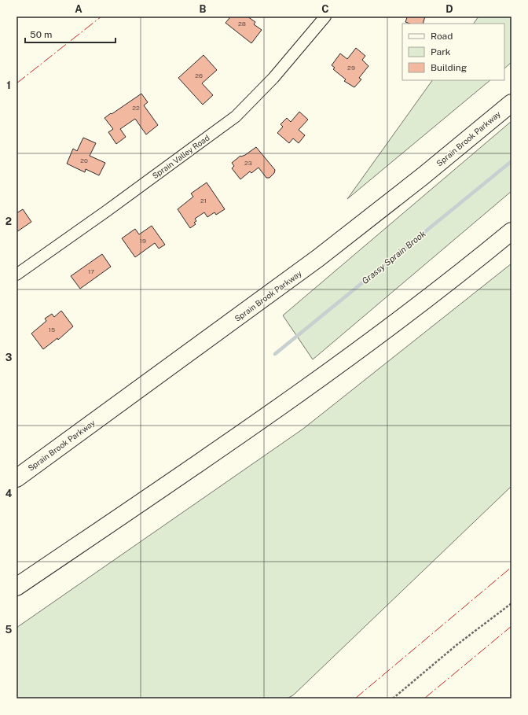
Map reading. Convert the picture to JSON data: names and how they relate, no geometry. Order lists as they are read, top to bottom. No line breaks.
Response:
{"streets":{"highway":["Sprain Brook Parkway"],"street":["Sprain Valley Road"]},"water":["Grassy Sprain Brook"],"house_numbers":["28","29","26","22","20","23","21","19","17","15"],"legend":["Road","Park","Building"],"scale_bar":"50 m","grid":{"columns":["A","B","C","D"],"rows":["1","2","3","4","5"]}}
